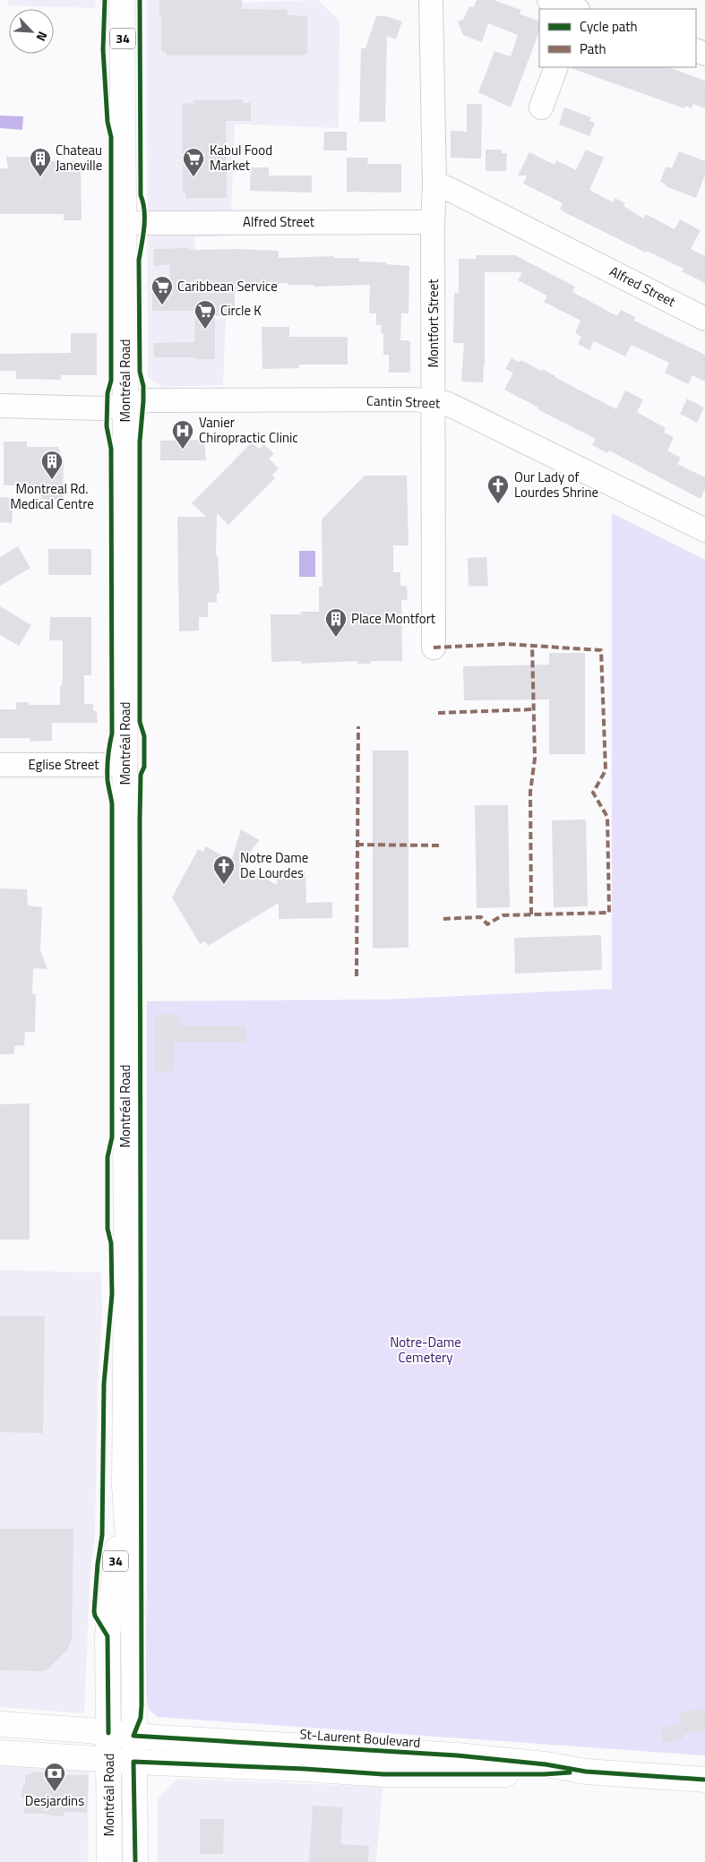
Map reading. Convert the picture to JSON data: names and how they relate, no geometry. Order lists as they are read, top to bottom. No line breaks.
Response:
{"streets":{"main road":["34","Montréal Road","St-Laurent Boulevard"],"street":["Alfred Street","Montfort Street","Cantin Street","Eglise Street"]},"crossings":[["Alfred Street","Montfort Street"],["Alfred Street","Montréal Road"],["Montfort Street","Cantin Street"],["Montréal Road","Cantin Street"],["Montréal Road","Eglise Street"],["Montréal Road","St-Laurent Boulevard"]],"parks":["Notre-Dame Cemetery"],"places":{"building":["Chateau Janeville","Montreal Rd. Medical Centre","Place Montfort"],"supermarket":["Kabul Food Market","Caribbean Service","Circle K"],"hospital":["Vanier Chiropractic Clinic"],"church":["Our Lady of Lourdes Shrine","Notre Dame De Lourdes"],"bank":["Desjardins"]},"legend":["Cycle path","Path"],"north":"bottom right"}
